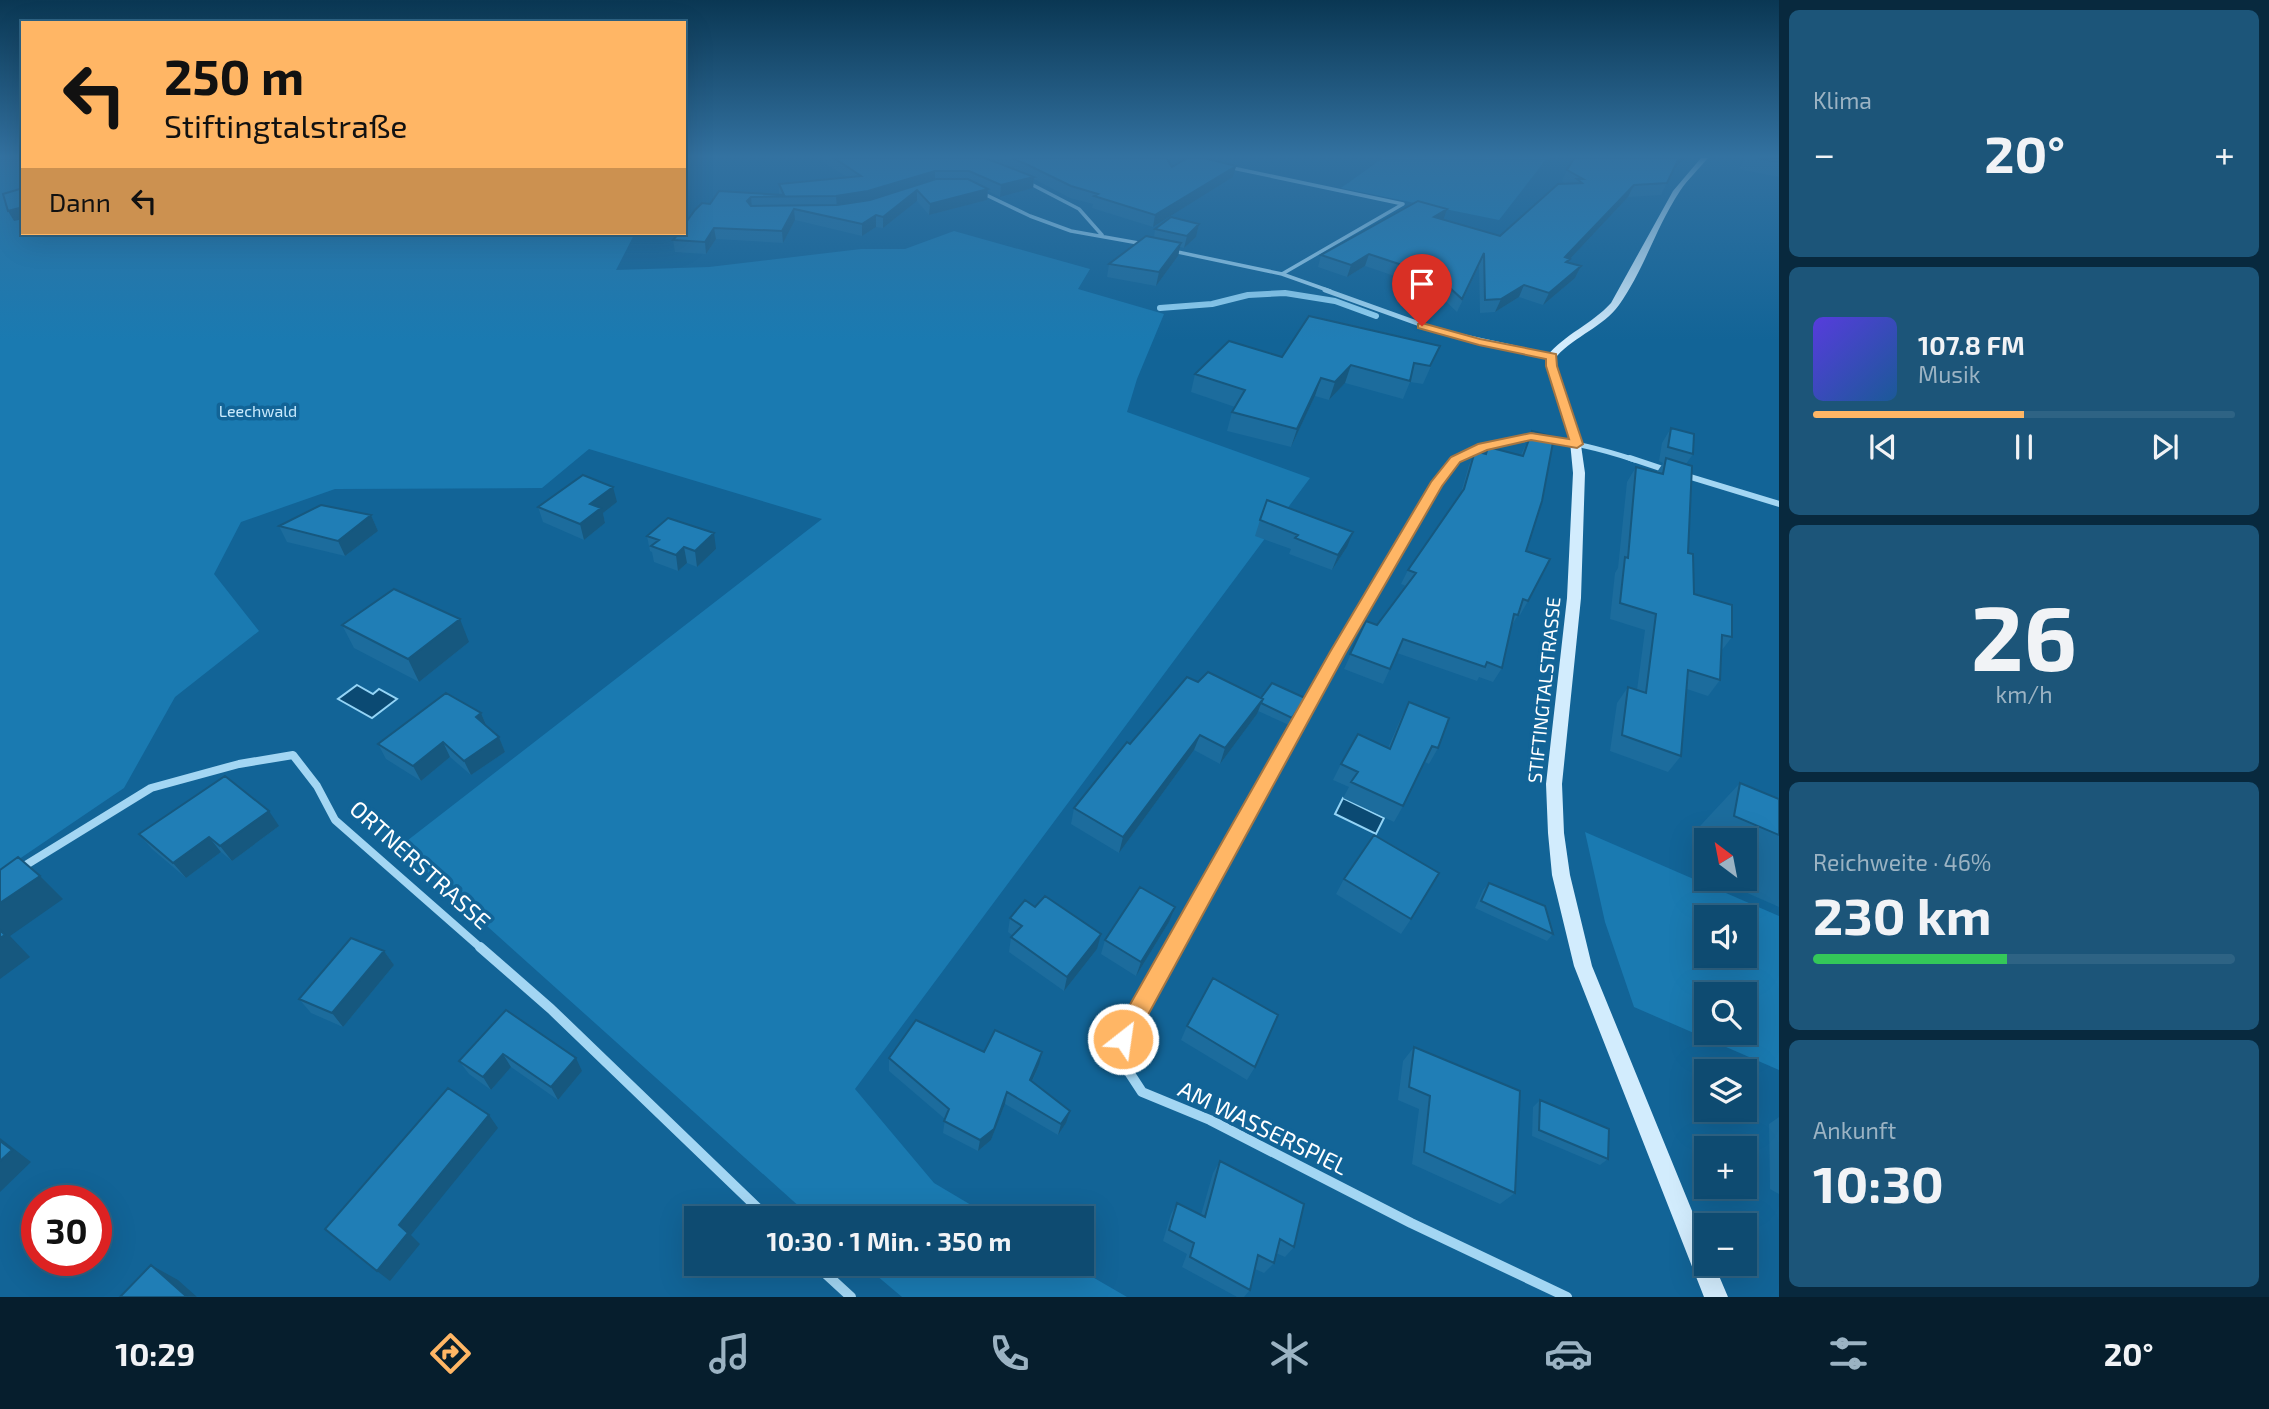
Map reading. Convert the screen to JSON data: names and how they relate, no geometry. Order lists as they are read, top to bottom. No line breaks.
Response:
{"streets":{"street":["STIFTINGTALSTRASSE","ORTNERSTRASSE","AM WASSERSPIEL"]},"crossings":[["STIFTINGTALSTRASSE","AM WASSERSPIEL"]],"parks":["Leechwald"],"north":"top left","page":{"tile":["Klima",["26","km/h"],["Reichweite · 46%","230 km"],["Ankunft","10:30"]],"turn":["250 m","Stiftingtalstraße"],"heat":["−","20°","+"],"then":"Dann","song":["107.8 FM","Musik"],"map_buttons":["+","−"],"limit":"30","trip":"10:30 · 1 Min. · 350 m","tabs":["10:29","20°"]}}
